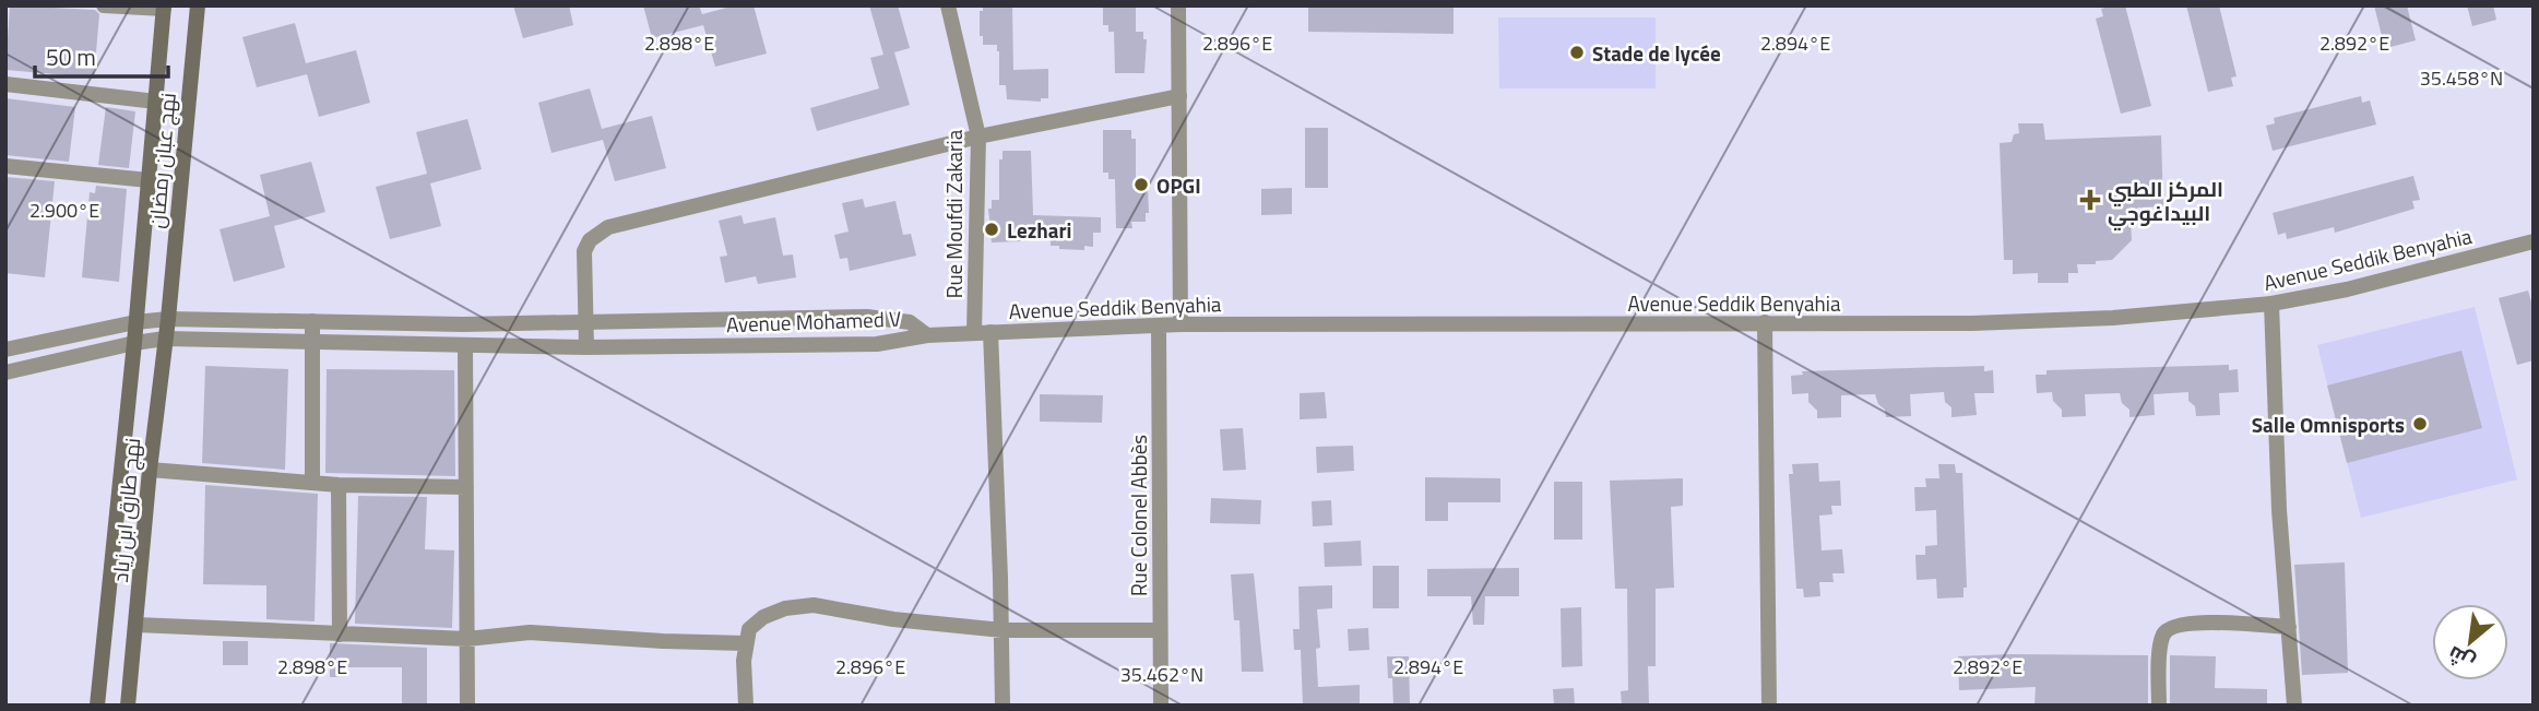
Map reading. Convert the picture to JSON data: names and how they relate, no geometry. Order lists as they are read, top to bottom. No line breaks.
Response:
{"streets":{"main road":["نهج عبان رمضان","نهج طارق ابن زياد"],"street":["Rue Moufdi Zakaria","Avenue Seddik Benyahia","Avenue Mohamed V","Rue Colonel Abbès"]},"crossings":[["نهج عبان رمضان","Avenue Mohamed V"],["نهج عبان رمضان","نهج طارق ابن زياد"],["Rue Moufdi Zakaria","Avenue Seddik Benyahia"],["Avenue Seddik Benyahia","Avenue Mohamed V"],["Avenue Seddik Benyahia","Rue Colonel Abbès"],["Avenue Mohamed V","نهج طارق ابن زياد"]],"places":{"other":["Stade de lycée","OPGI","Lezhari","Salle Omnisports"],"health":["المركز الطبي البيداغوجي"]},"scale_bar":"50 m","north":"bottom left","coordinates":["2.898°E","2.896°E","2.894°E","2.892°E","35.458°N","2.900°E","35.462°N"]}
